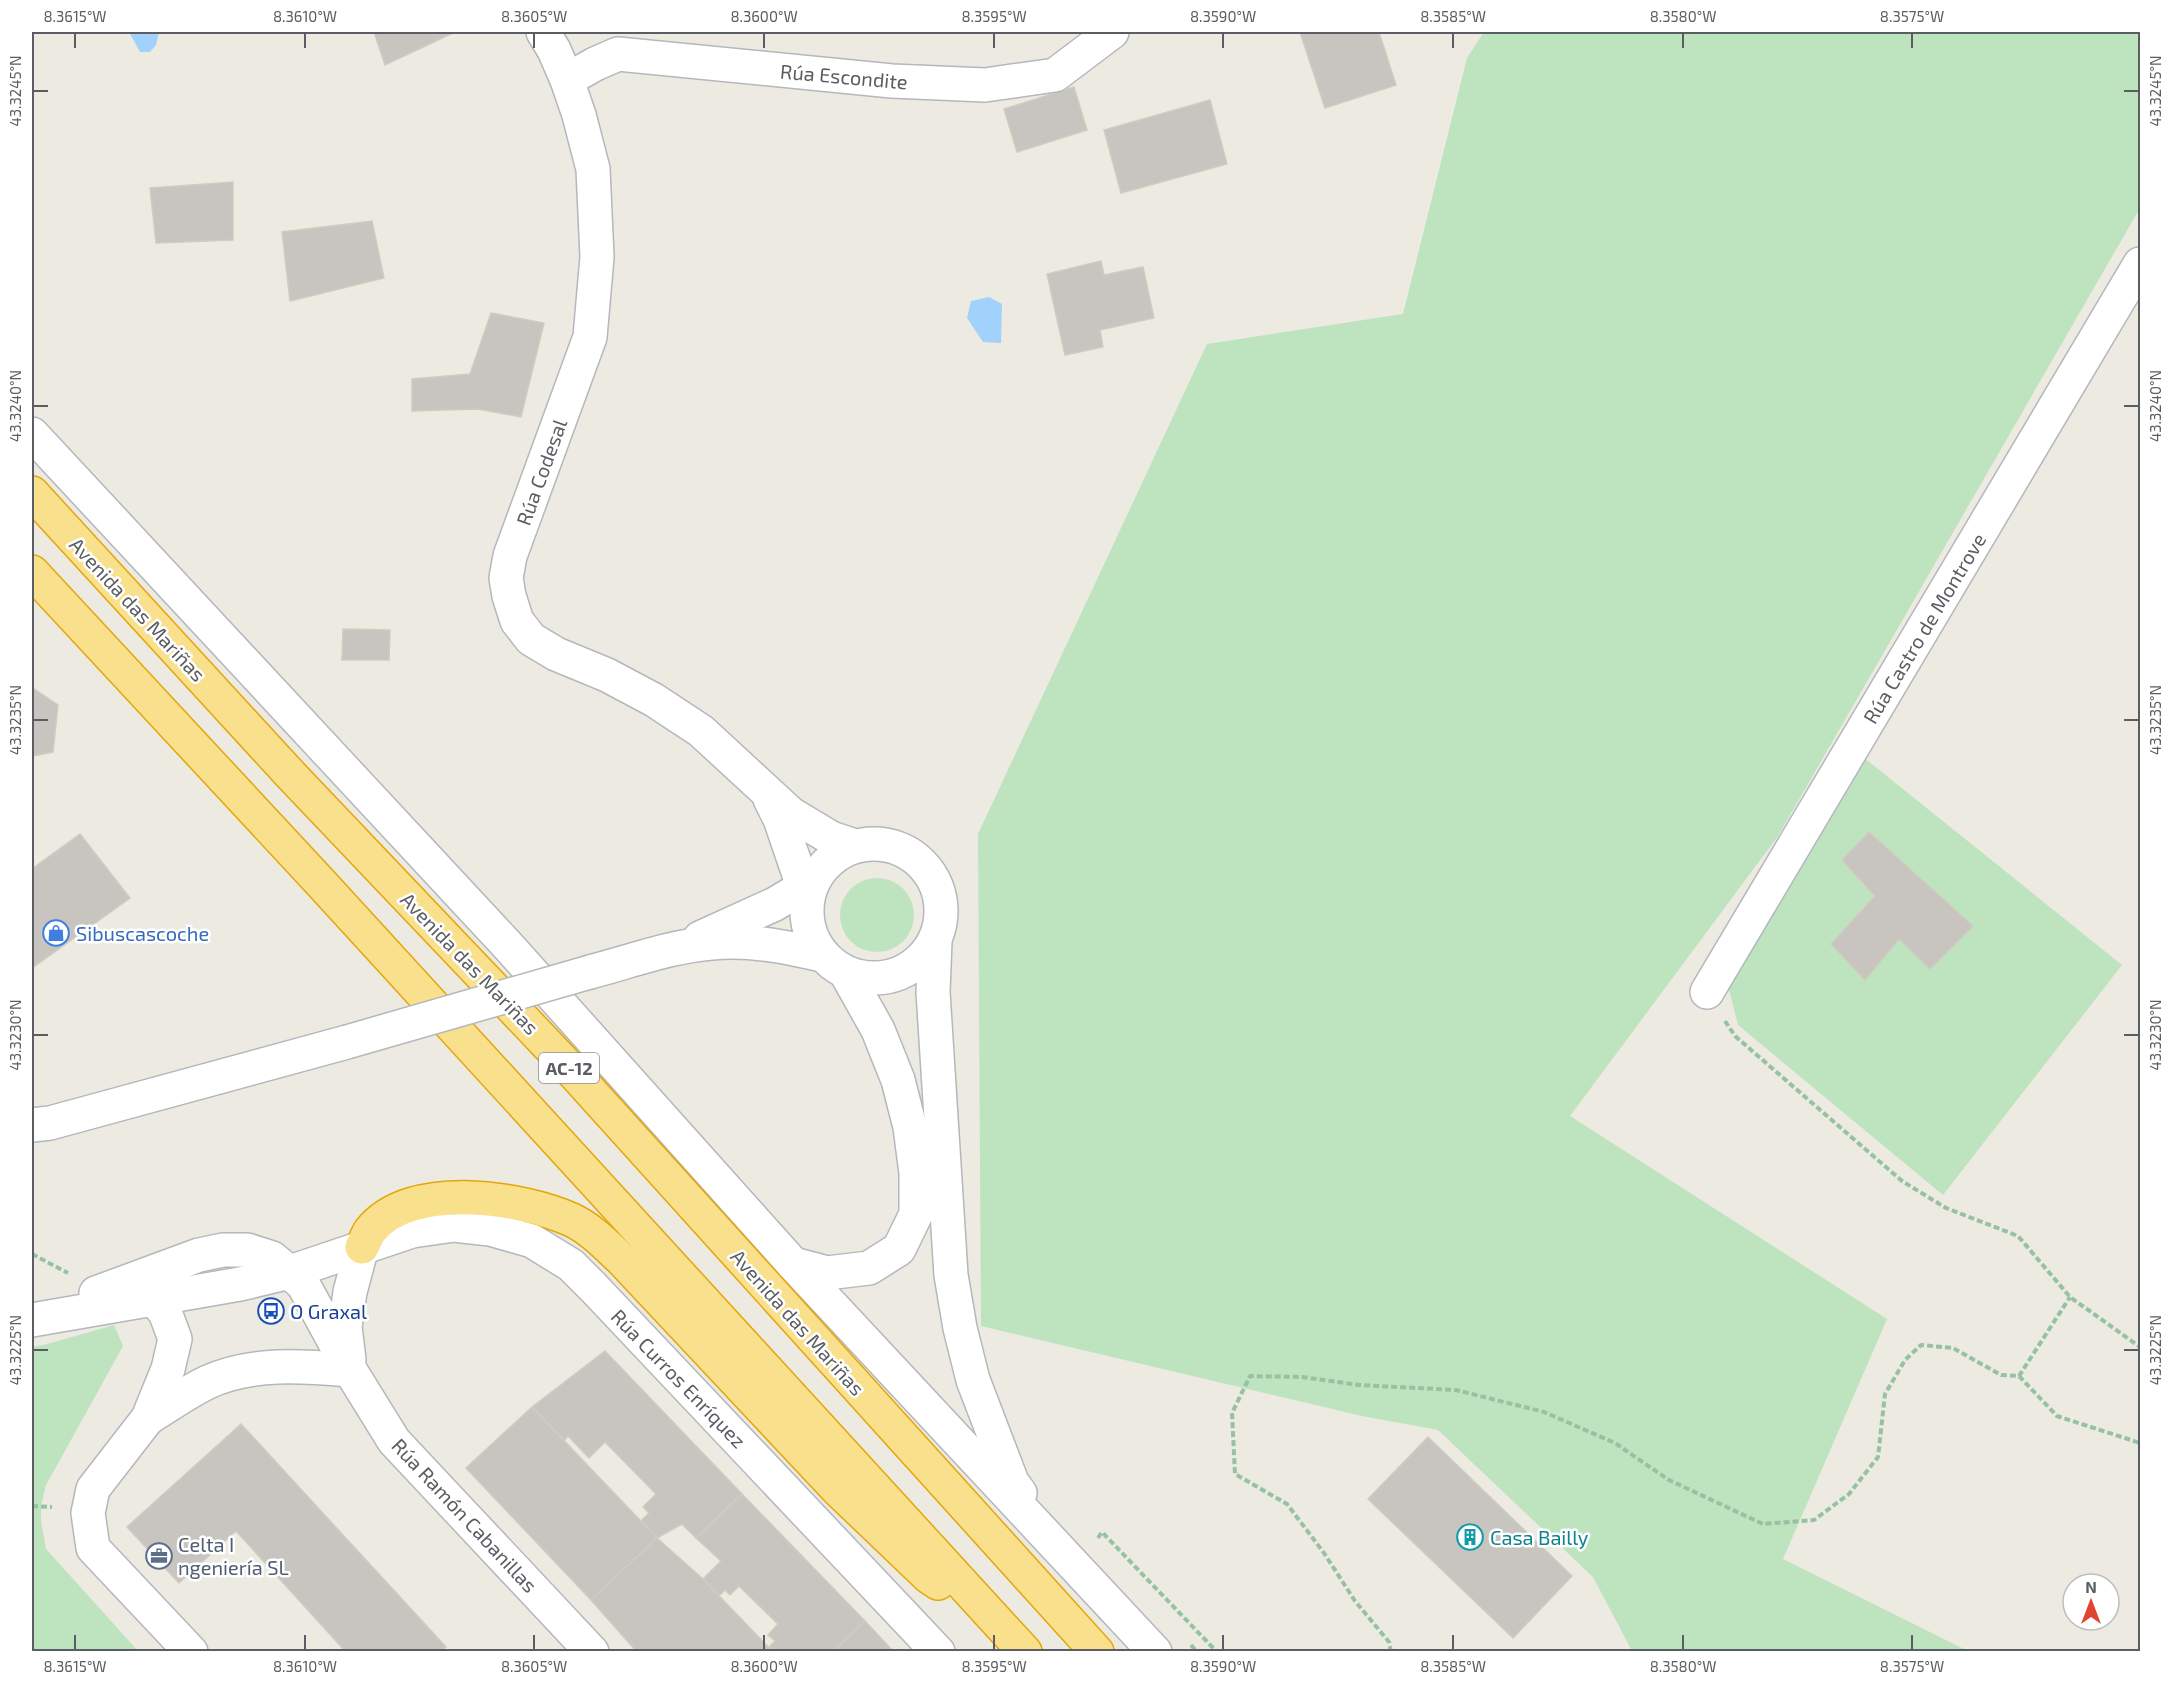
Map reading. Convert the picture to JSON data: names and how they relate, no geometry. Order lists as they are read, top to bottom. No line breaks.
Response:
{"streets":{"highway":["Avenida das Mariñas","AC-12"],"street":["Rúa Escondite","Rúa Codesal","Rúa Castro de Montrove","Rúa Curros Enríquez","Rúa Ramón Cabanillas"]},"crossings":[["Rúa Escondite","Rúa Codesal"],["Rúa Curros Enríquez","Rúa Ramón Cabanillas"]],"places":{"shop":["Sibuscascoche"],"bus stop":["O Graxal"],"building":["Casa Bailly"],"office":["Celta I ngeniería SL"]},"north":"top","coordinates":["8.3615°W","8.3610°W","8.3605°W","8.3600°W","8.3595°W","8.3590°W","8.3585°W","8.3580°W","8.3575°W","43.3245°N","43.3240°N","43.3235°N","43.3230°N","43.3225°N"]}
